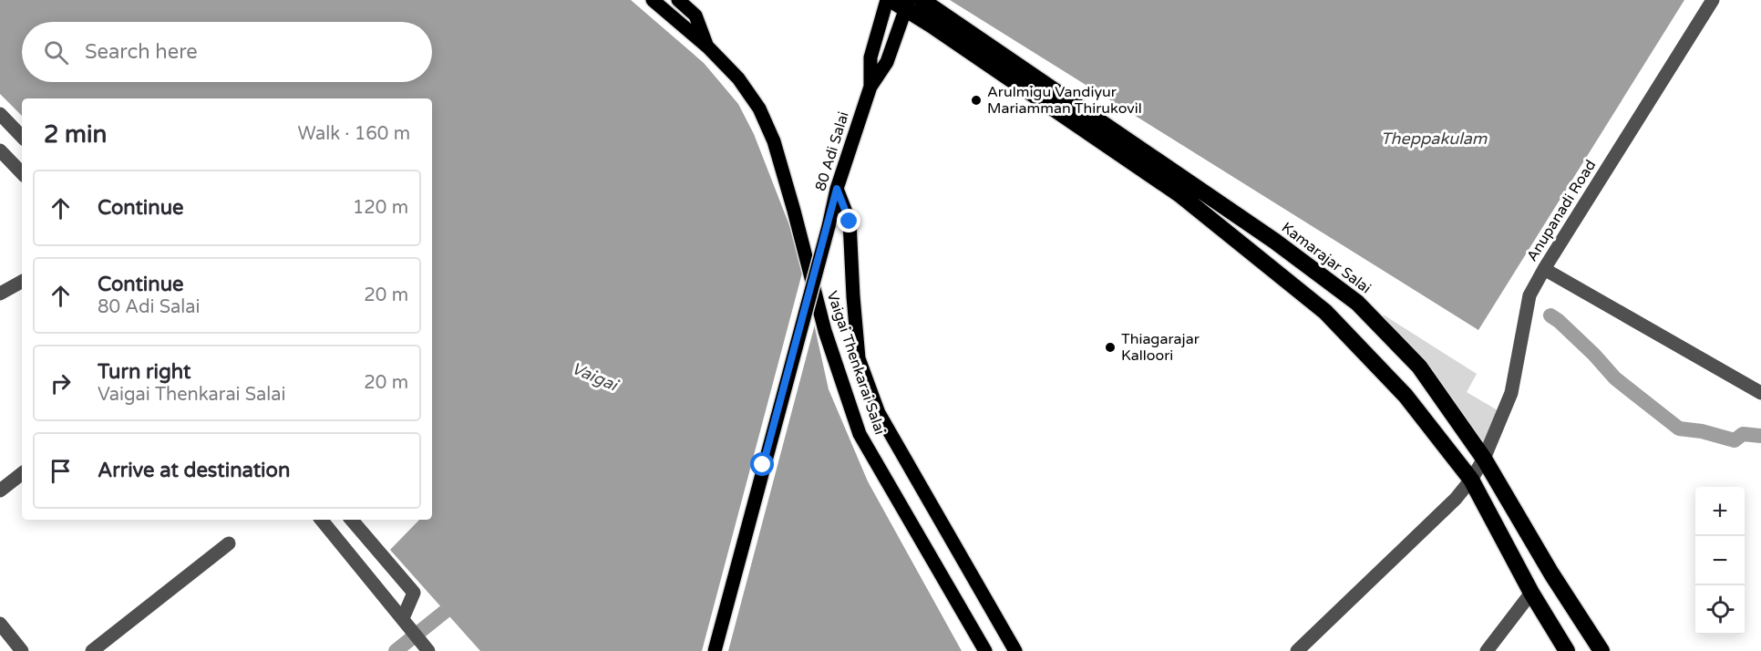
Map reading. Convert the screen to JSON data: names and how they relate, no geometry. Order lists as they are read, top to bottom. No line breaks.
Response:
{"streets":{"highway":["Kamarajar Salai"],"main road":["80 Adi Salai","Vaigai Thenkarai Salai"],"street":["Anupanadi Road"]},"crossings":[["80 Adi Salai","Vaigai Thenkarai Salai"],["Anupanadi Road","Kamarajar Salai"]],"water":["Theppakulam","Vaigai"],"places":["Arulmigu Vandiyur Mariamman Thirukovil","Thiagarajar Kalloori"],"page":{"search":"Search here","heading":["2 min","Walk · 160 m"],"list":[["Continue","120 m"],["Continue","80 Adi Salai","20 m"],["Turn right","Vaigai Thenkarai Salai","20 m"],"Arrive at destination"],"map_buttons":["+","−"]}}
